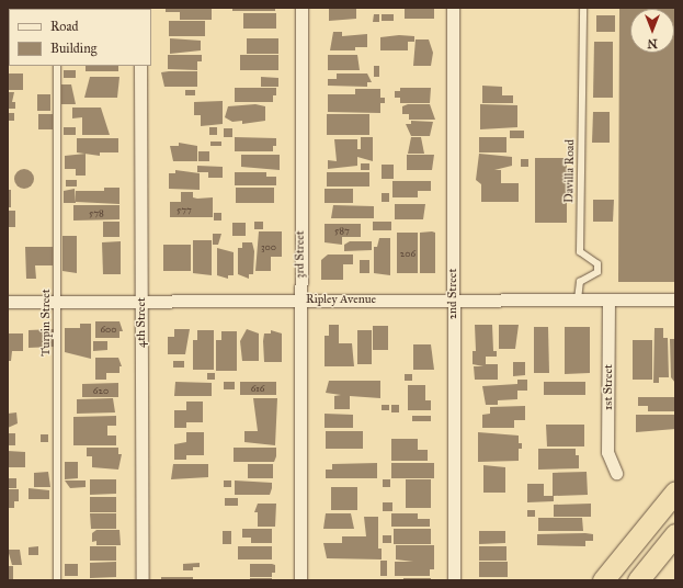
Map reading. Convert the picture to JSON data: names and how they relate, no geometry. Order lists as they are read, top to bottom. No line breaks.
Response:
{"streets":{"street":["3rd Street","2nd Street","Ripley Avenue","4th Street","1st Street"],"lane":["Davilla Road","Turpin Street"]},"crossings":[["Davilla Road","Ripley Avenue"],["3rd Street","Ripley Avenue"],["2nd Street","Ripley Avenue"],["Ripley Avenue","Turpin Street"],["Ripley Avenue","4th Street"],["Ripley Avenue","1st Street"]],"house_numbers":["577","578","587","300","206","600","616","620"],"legend":["Road","Building"],"north":"bottom"}
